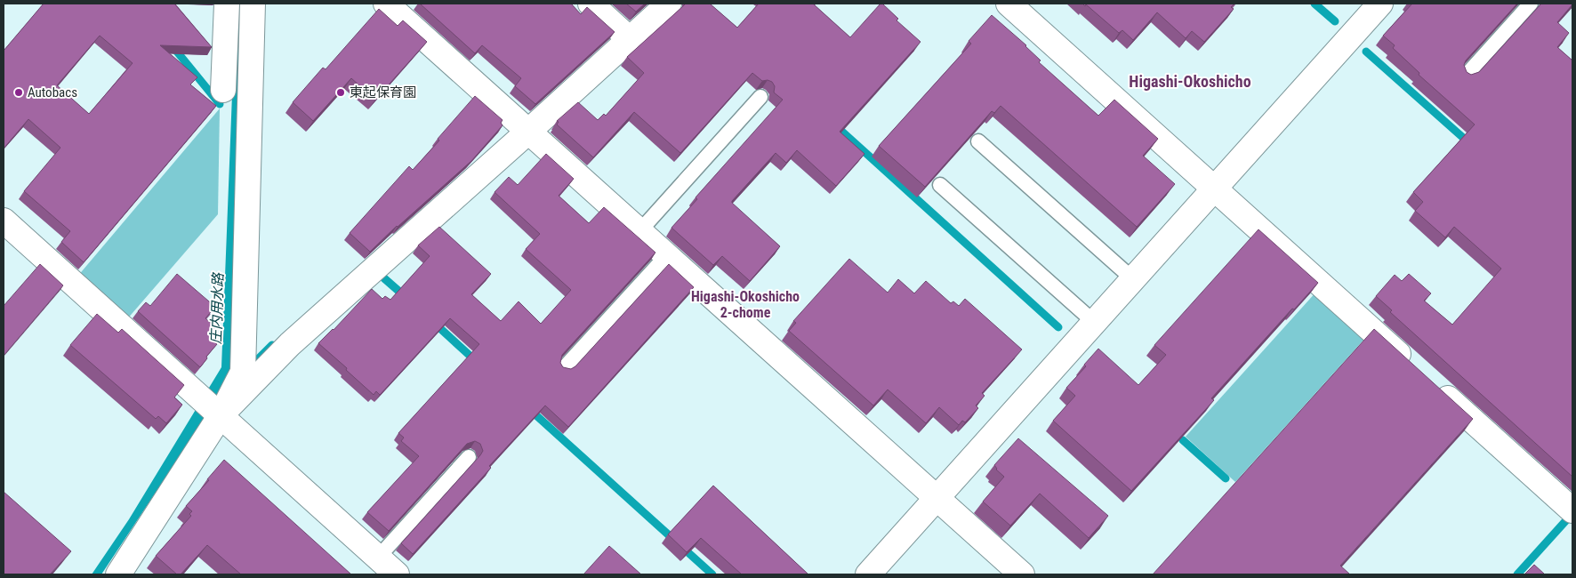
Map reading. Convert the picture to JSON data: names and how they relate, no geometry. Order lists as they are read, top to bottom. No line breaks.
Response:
{"districts":["Higashi-Okoshicho","Higashi-Okoshicho 2-chome"],"water":["庄内用水路"],"places":["Autobacs","東起保育園"]}
